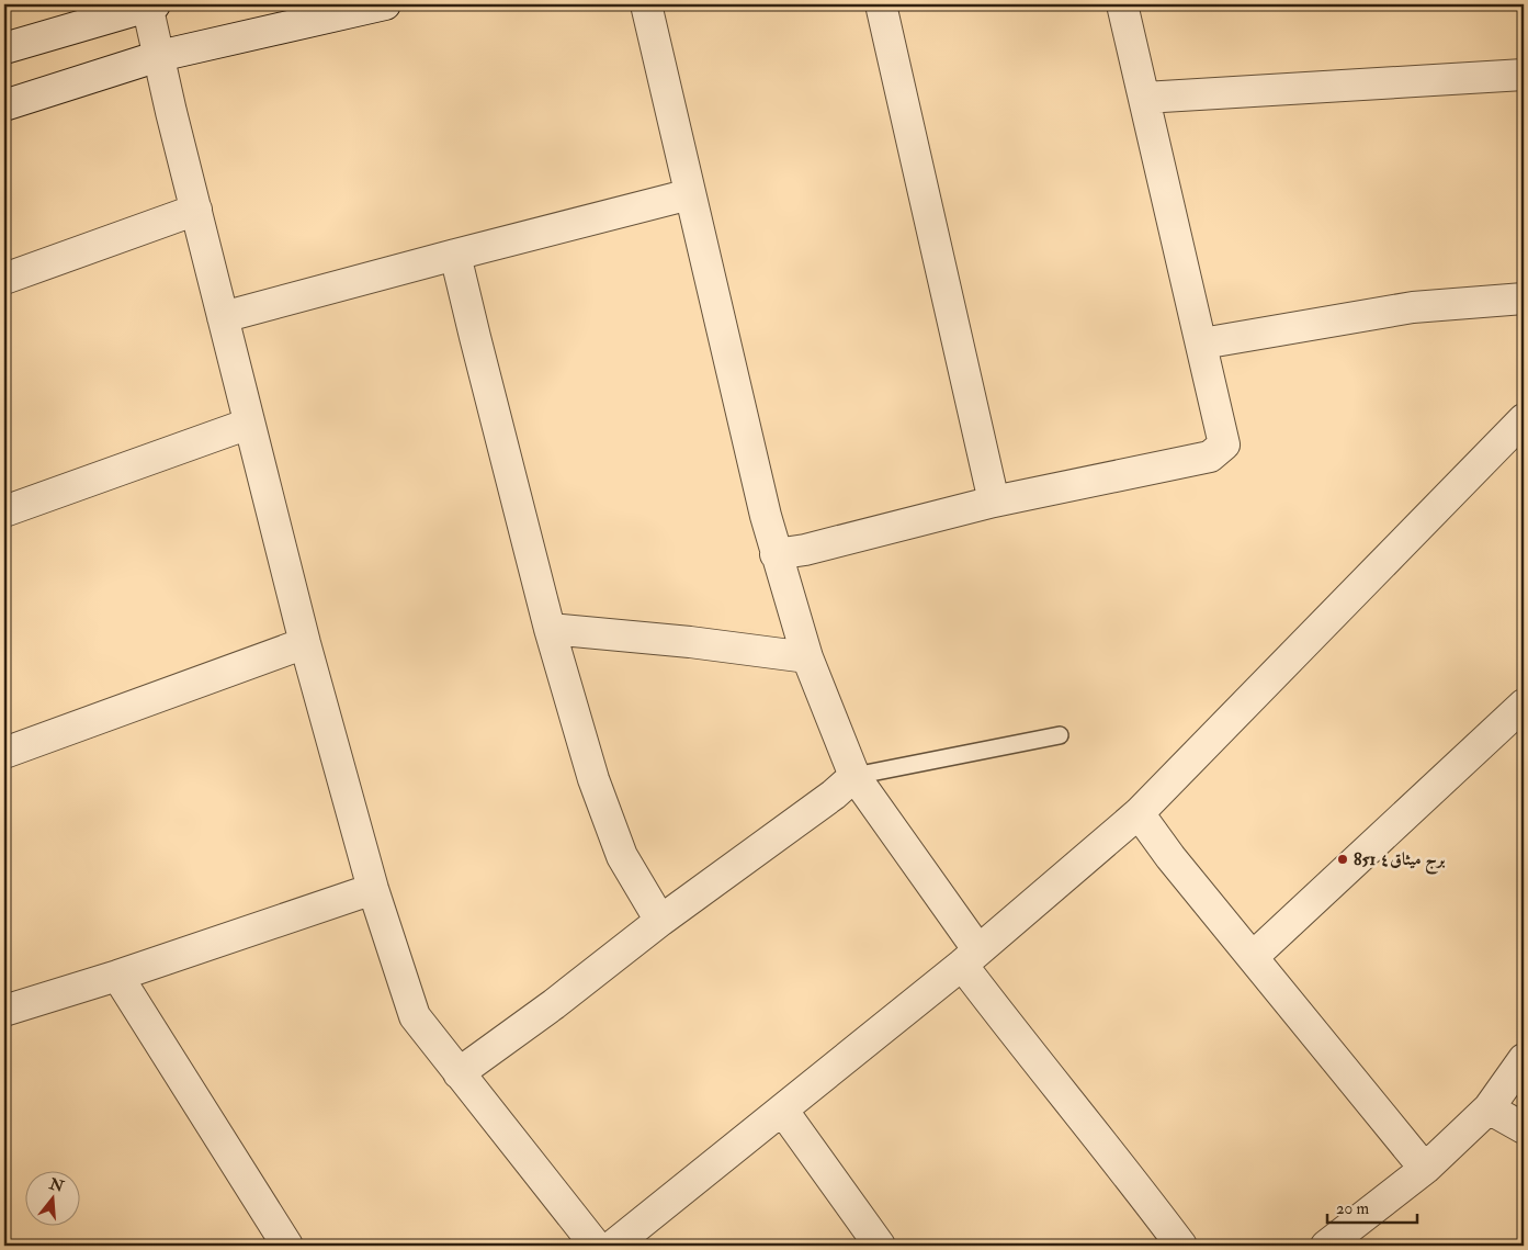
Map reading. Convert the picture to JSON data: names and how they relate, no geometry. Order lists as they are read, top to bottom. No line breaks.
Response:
{"places":["برج ميثاق٤ 851"],"scale_bar":"20 m","north":"top"}
